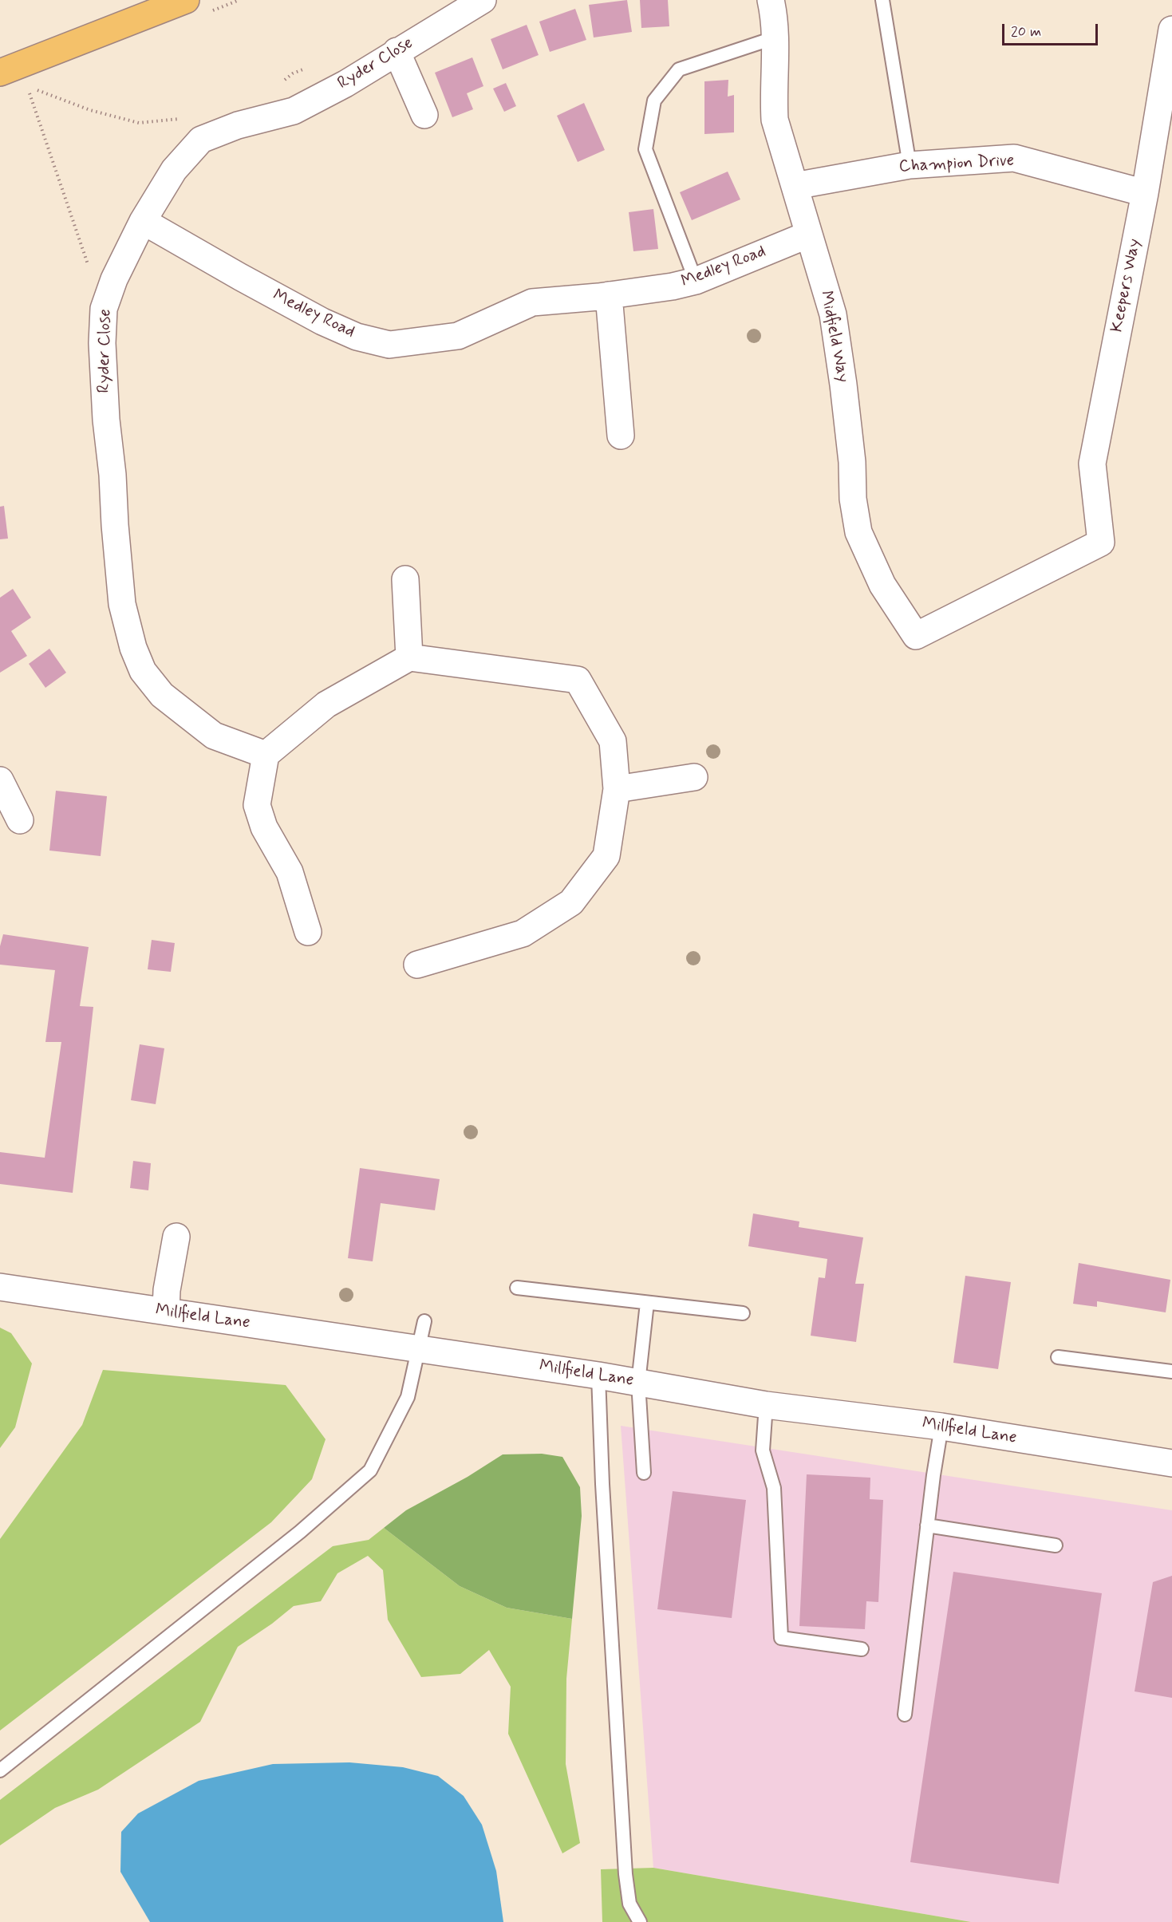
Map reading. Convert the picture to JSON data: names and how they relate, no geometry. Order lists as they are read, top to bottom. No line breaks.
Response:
{"streets":{"street":["Ryder Close","Champion Drive","Medley Road","Keepers Way","Midfield Way","Millfield Lane"]},"crossings":[["Ryder Close","Medley Road"],["Champion Drive","Keepers Way"],["Champion Drive","Midfield Way"],["Medley Road","Midfield Way"],["Keepers Way","Midfield Way"]],"scale_bar":"20 m"}
